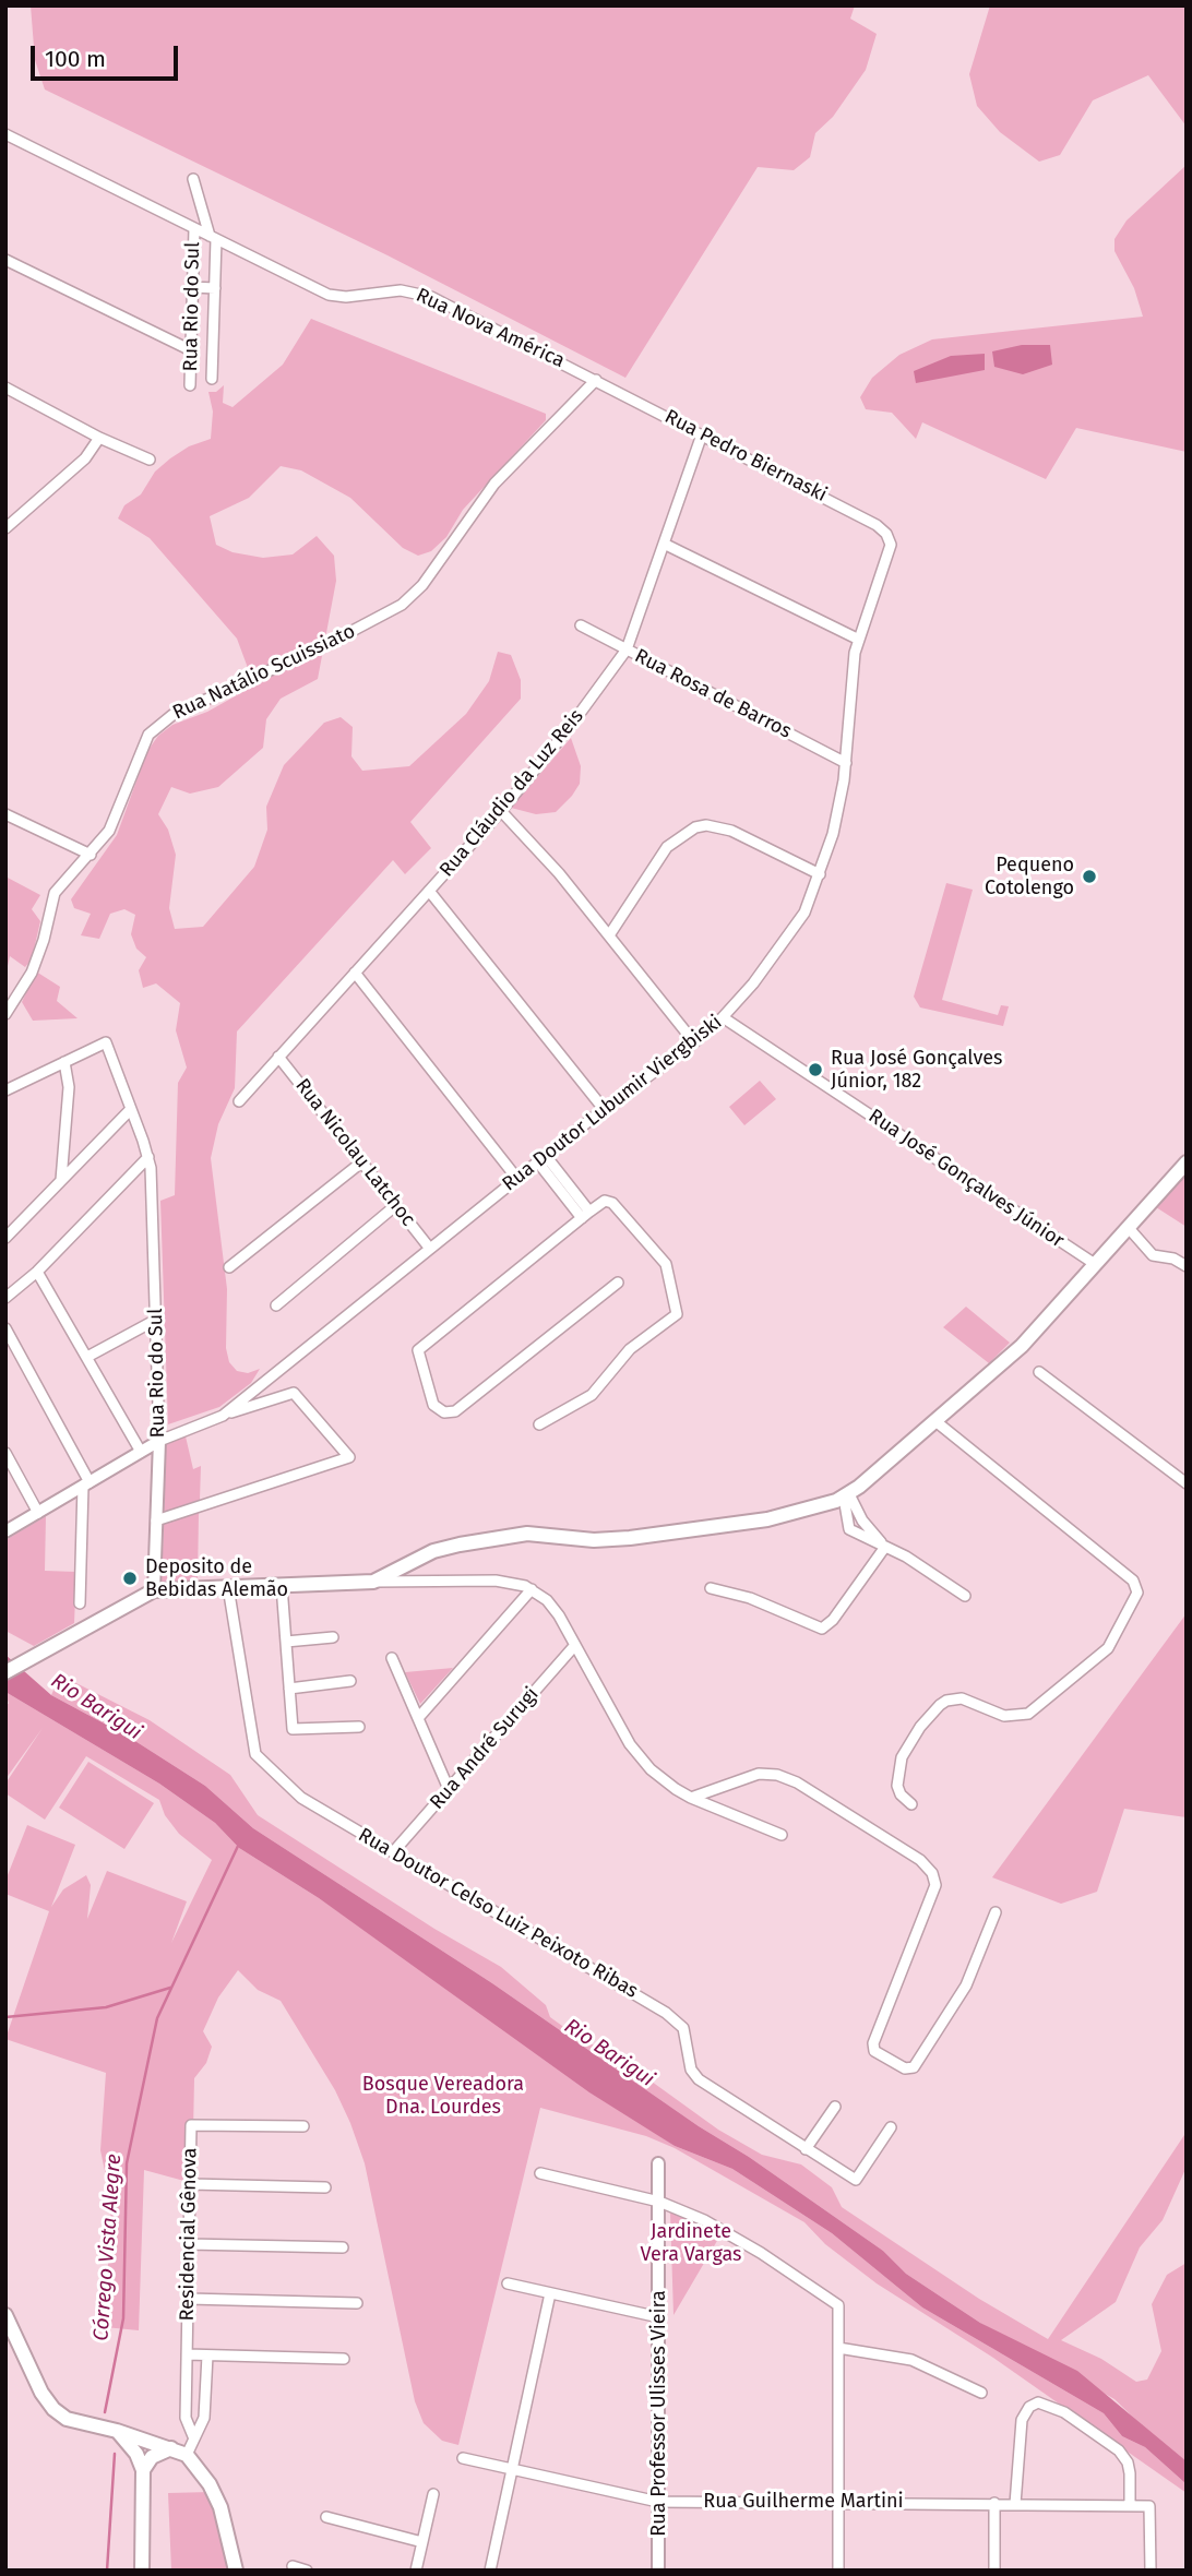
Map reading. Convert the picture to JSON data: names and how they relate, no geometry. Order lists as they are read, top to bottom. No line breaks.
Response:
{"streets":{"street":["Rua Rio do Sul","Rua Nova América","Rua Pedro Biernaski","Rua Natálio Scuissiato","Rua Rosa de Barros","Rua Cláudio da Luz Reis","Rua Doutor Lubumir Viergbiski","Rua Nicolau Latchoc","Rua José Gonçalves Júnior","Rua André Surugi","Rua Doutor Celso Luiz Peixoto Ribas","Residencial Gênova","Rua Professor Ulisses Vieira","Rua Guilherme Martini"]},"crossings":[["Rua Rio do Sul","Rua Nova América"],["Rua Rio do Sul","Rua Doutor Lubumir Viergbiski"],["Rua Nova América","Rua Pedro Biernaski"],["Rua Nova América","Rua Natálio Scuissiato"],["Rua Pedro Biernaski","Rua Natálio Scuissiato"],["Rua Pedro Biernaski","Rua Cláudio da Luz Reis"],["Rua Pedro Biernaski","Rua Doutor Lubumir Viergbiski"],["Rua Rosa de Barros","Rua Cláudio da Luz Reis"],["Rua Rosa de Barros","Rua Doutor Lubumir Viergbiski"],["Rua Cláudio da Luz Reis","Rua Nicolau Latchoc"],["Rua Doutor Lubumir Viergbiski","Rua Nicolau Latchoc"],["Rua Doutor Lubumir Viergbiski","Rua José Gonçalves Júnior"],["Rua André Surugi","Rua Doutor Celso Luiz Peixoto Ribas"],["Rua Professor Ulisses Vieira","Rua Guilherme Martini"]],"water":["Rio Barigui","Córrego Vista Alegre"],"parks":["Bosque Vereadora Dna. Lourdes","Jardinete Vera Vargas"],"places":["Pequeno Cotolengo","Rua José Gonçalves Júnior, 182","Deposito de Bebidas Alemão"],"scale_bar":"100 m"}
